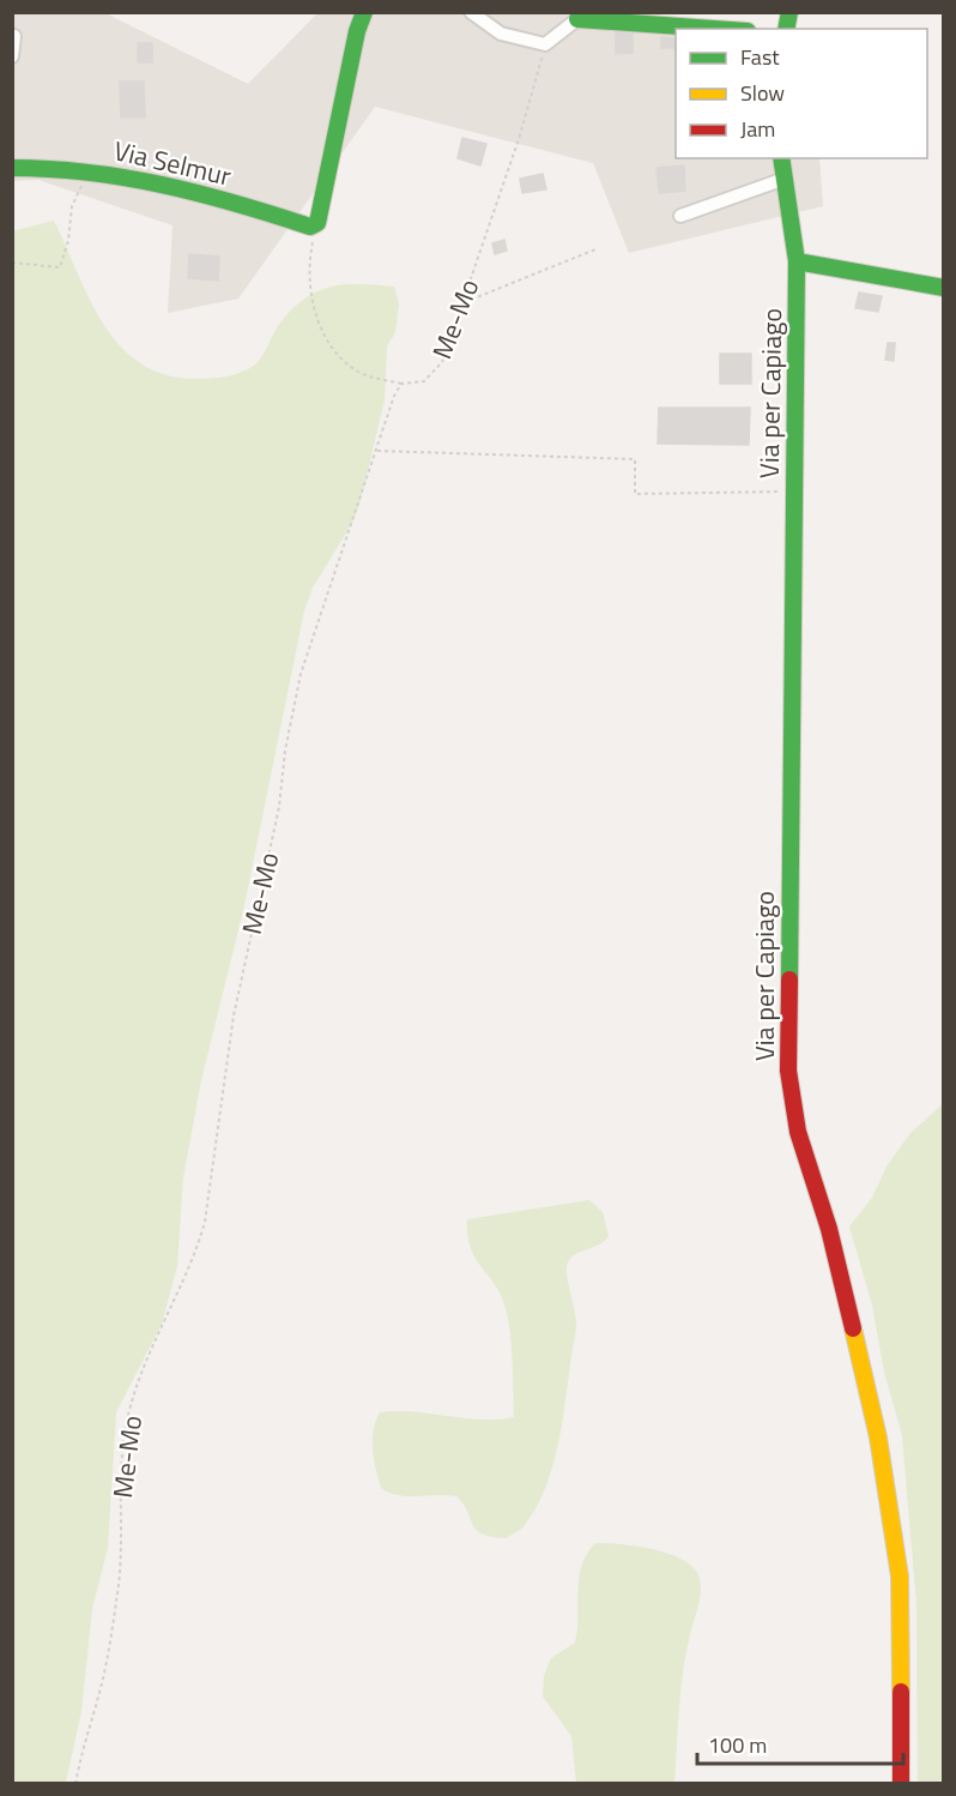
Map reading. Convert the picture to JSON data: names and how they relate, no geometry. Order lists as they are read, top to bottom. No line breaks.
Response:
{"streets":{"street":["Via Selmur","Via per Capiago"],"path":["Me-Mo"]},"legend":["Fast","Slow","Jam"],"scale_bar":"100 m"}
